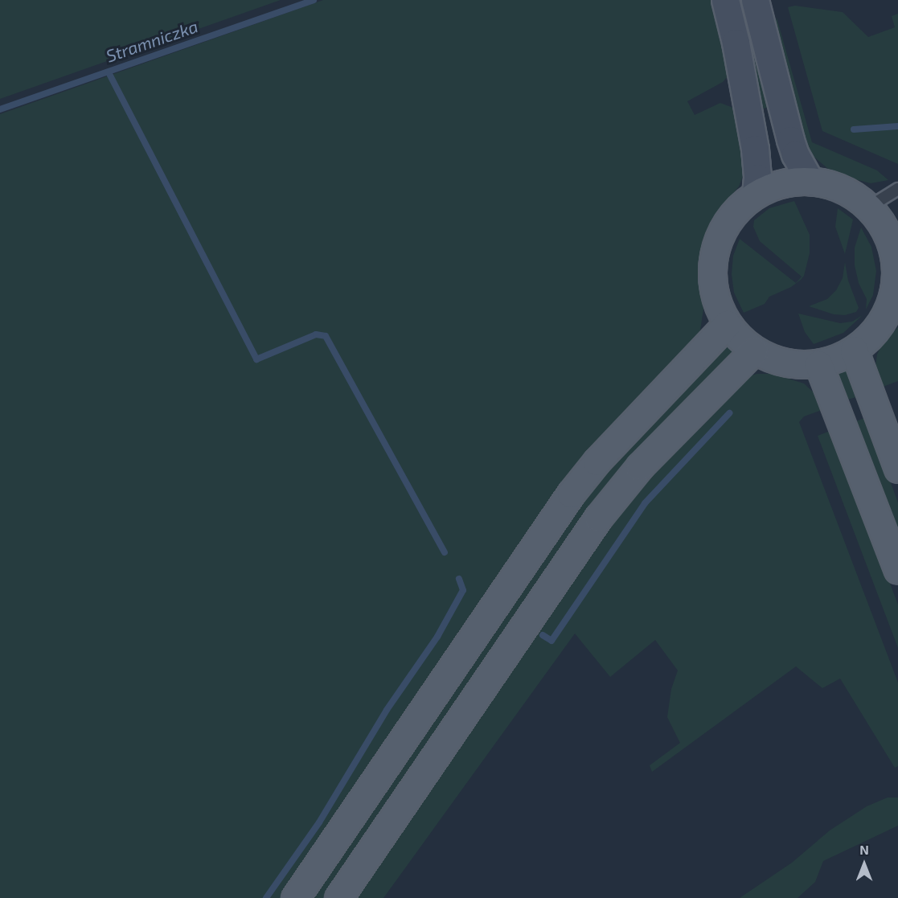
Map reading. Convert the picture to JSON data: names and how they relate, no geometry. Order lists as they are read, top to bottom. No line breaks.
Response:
{"water":["Stramniczka"],"north":"top"}
